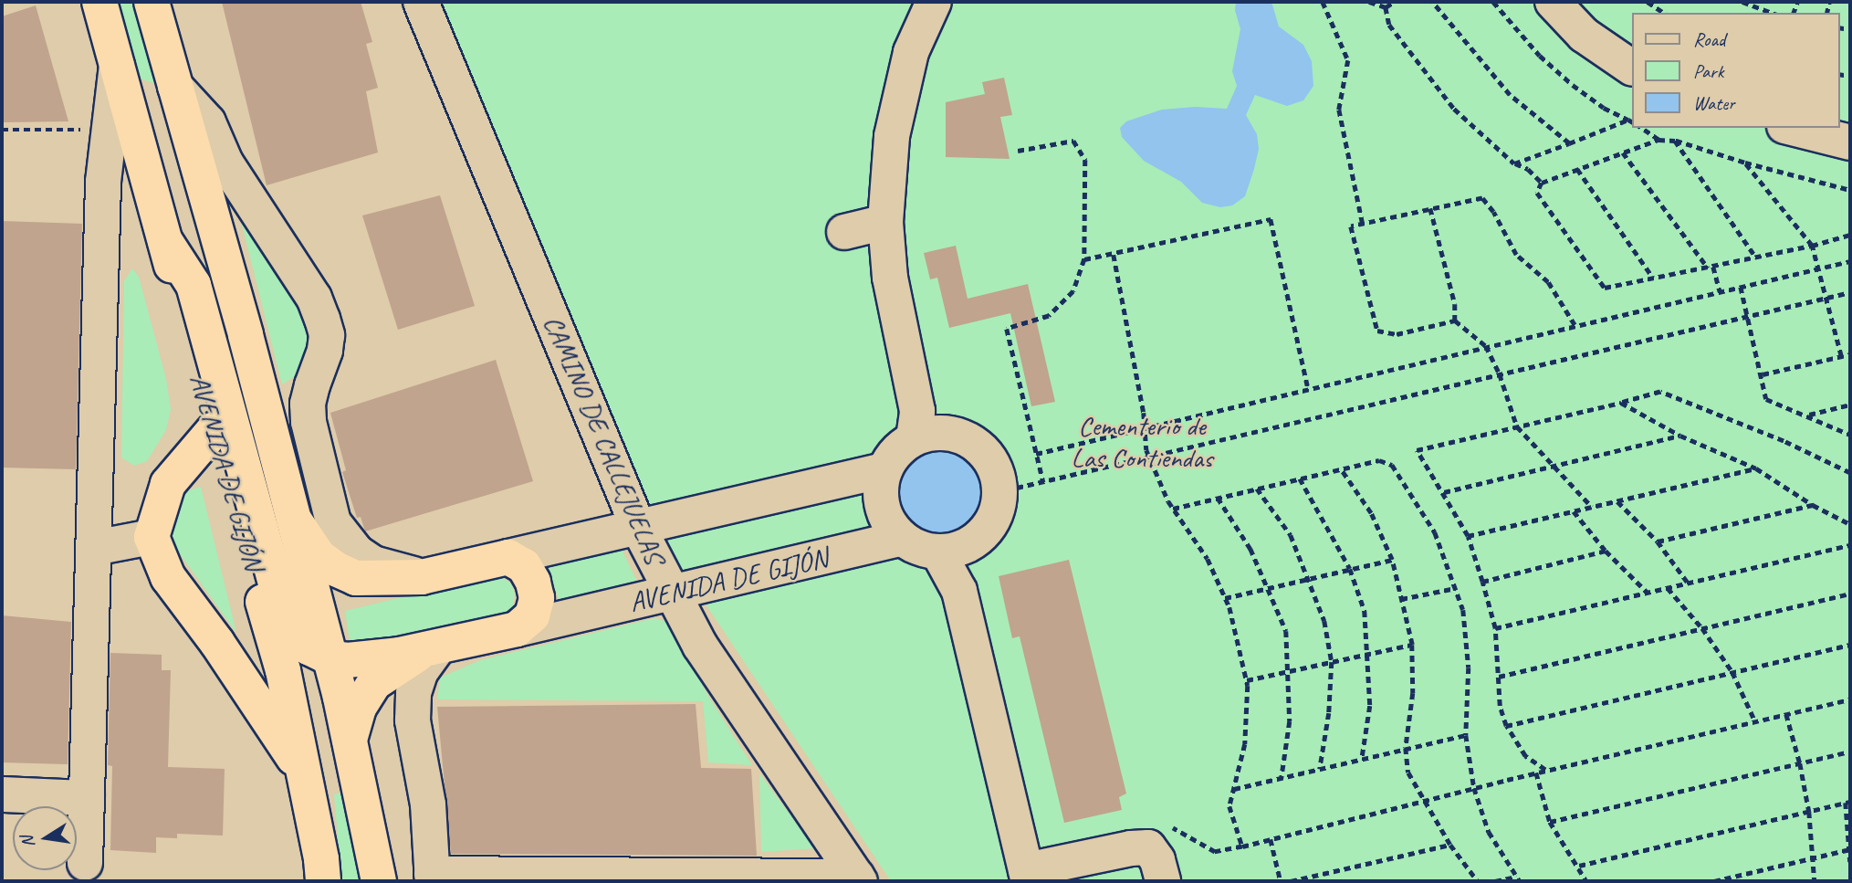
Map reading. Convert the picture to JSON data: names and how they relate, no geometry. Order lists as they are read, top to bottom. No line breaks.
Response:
{"streets":{"highway":["AVENIDA DE GIJÓN"],"street":["CAMINO DE CALLEJUELAS"]},"crossings":[["CAMINO DE CALLEJUELAS","AVENIDA DE GIJÓN"]],"parks":["Cementerio de Las Contiendas"],"legend":["Road","Park","Water"],"north":"left"}
